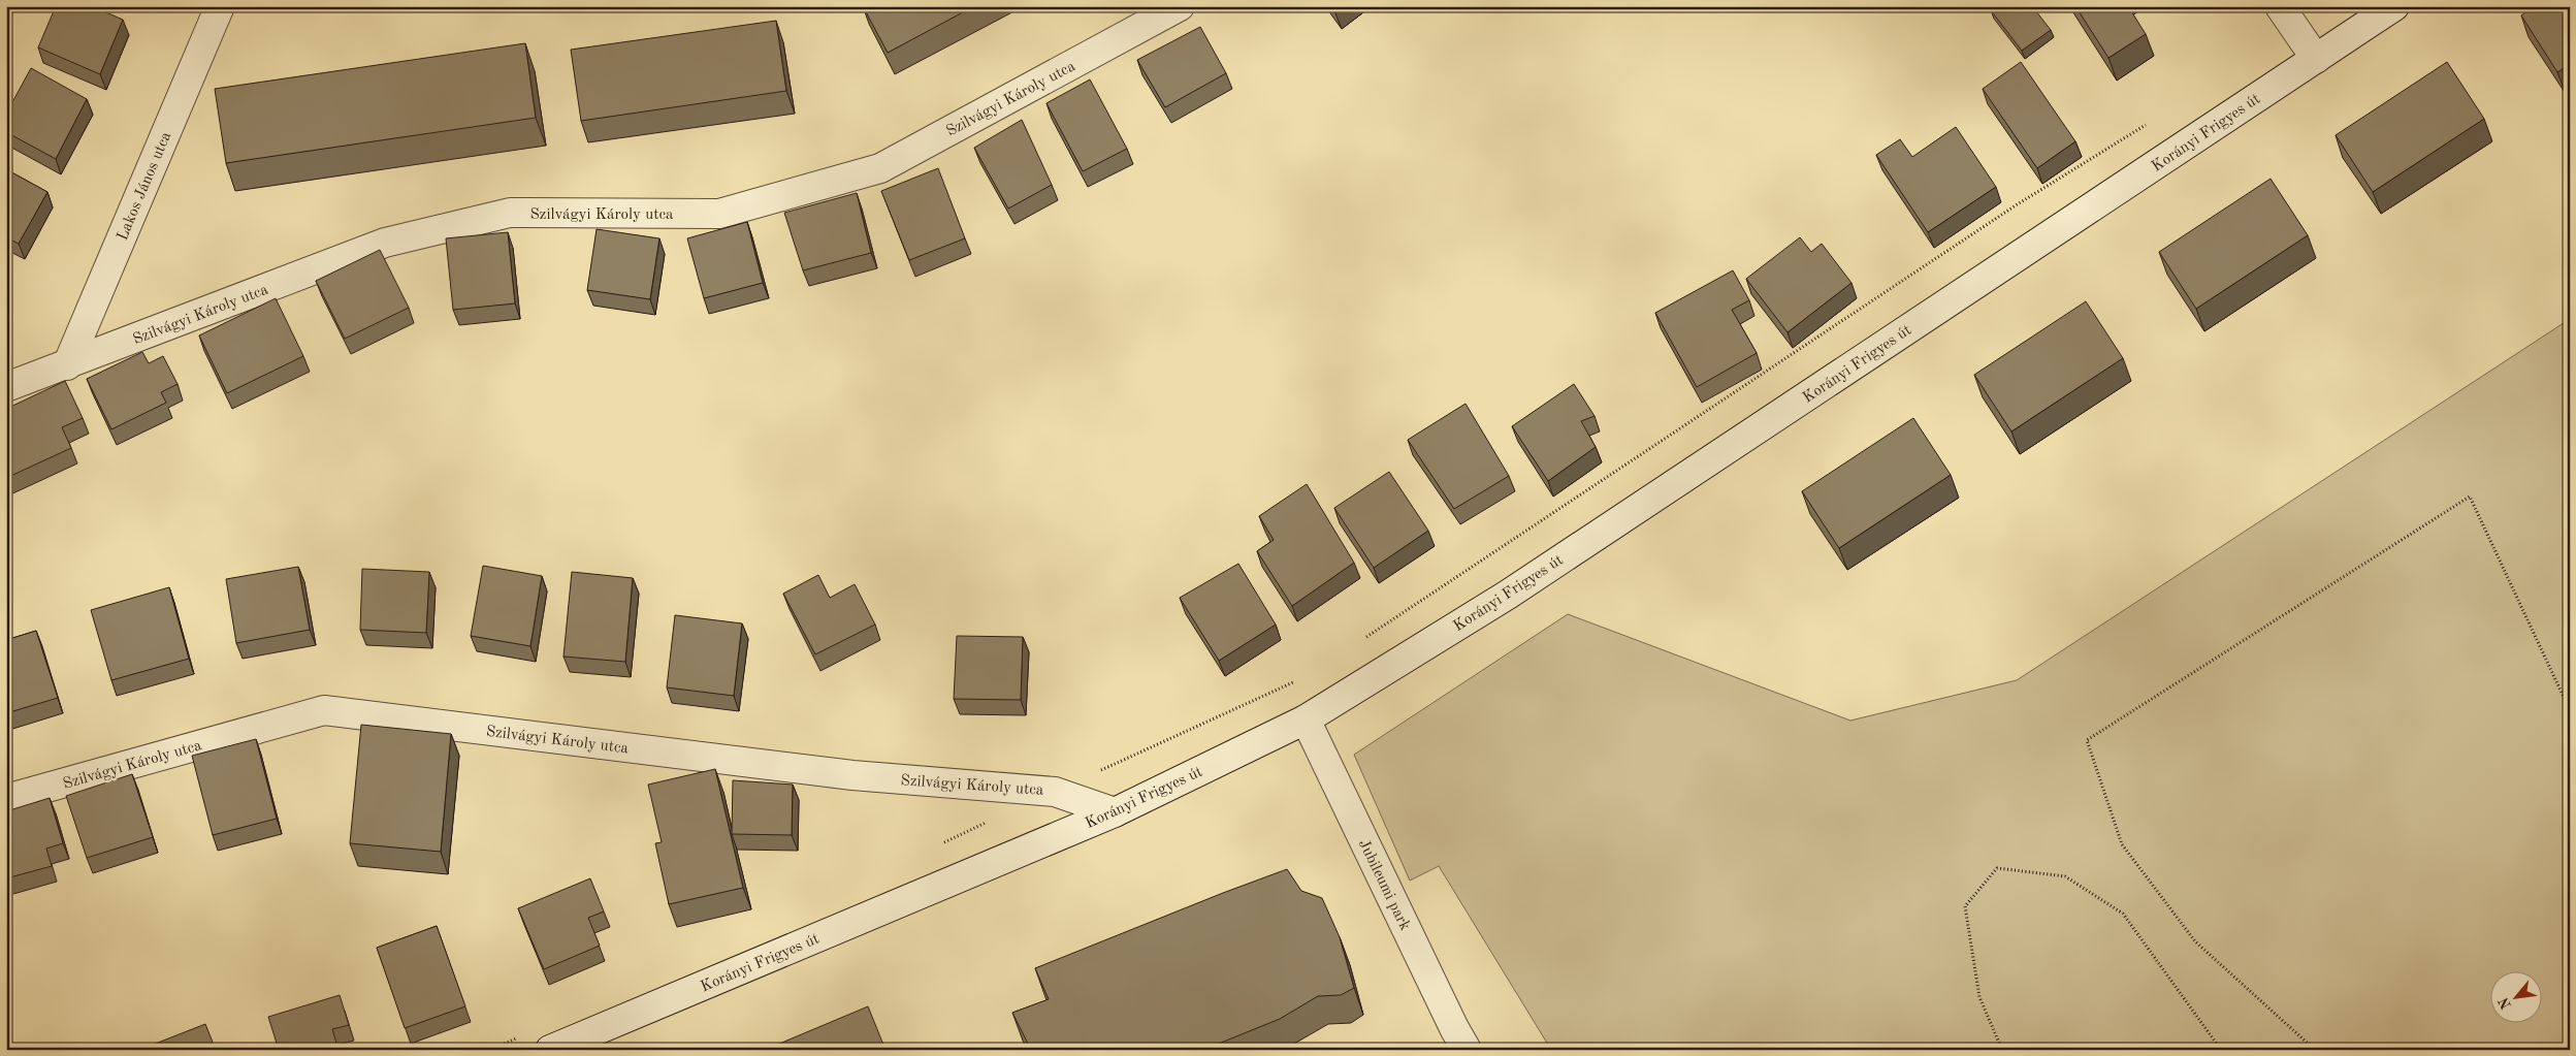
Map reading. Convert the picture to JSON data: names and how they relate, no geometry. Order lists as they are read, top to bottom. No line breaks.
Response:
{"streets":{"street":["Szilvágyi Károly utca","Korányi Frigyes út","Lakos János utca","Jubileumi park"]},"crossings":[["Szilvágyi Károly utca","Korányi Frigyes út"],["Szilvágyi Károly utca","Lakos János utca"],["Korányi Frigyes út","Jubileumi park"]],"north":"bottom left"}
